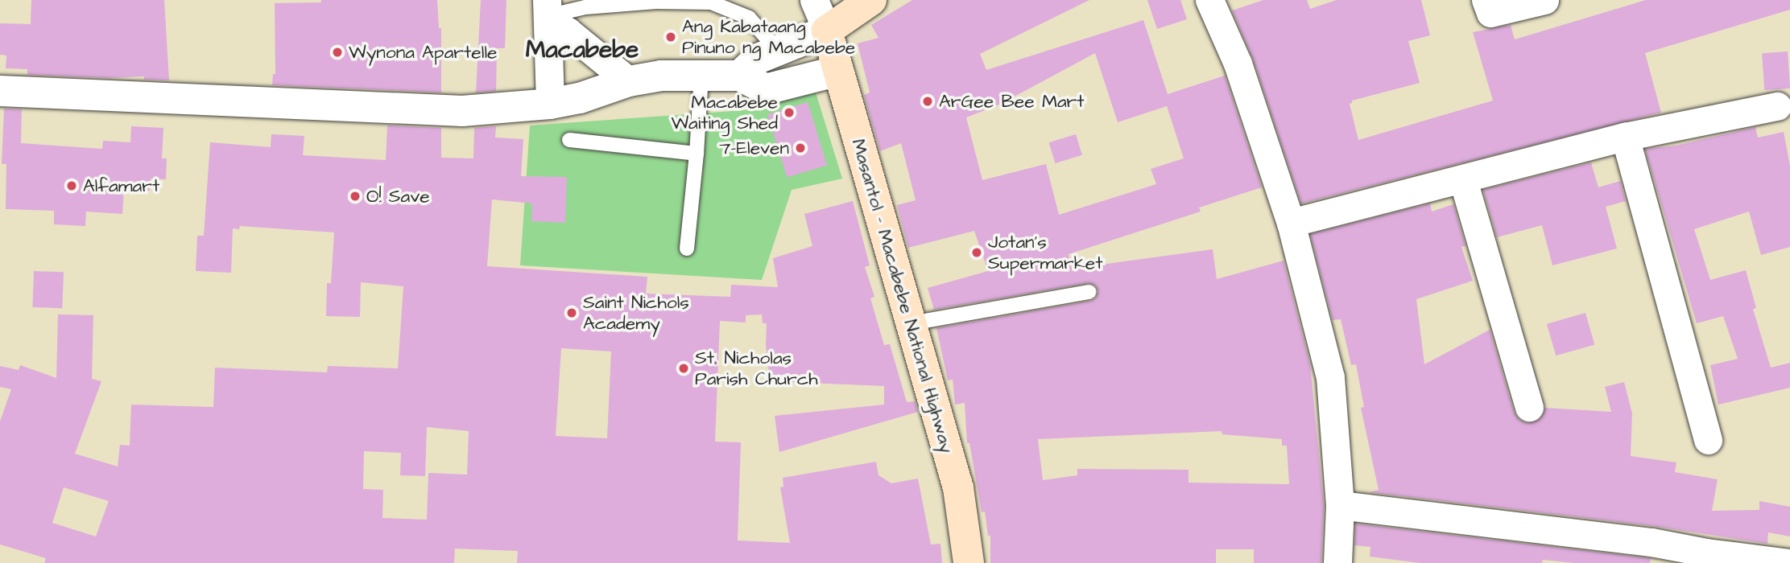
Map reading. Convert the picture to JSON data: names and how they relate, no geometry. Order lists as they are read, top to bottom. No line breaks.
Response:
{"streets":{"main road":["Masantol - Macabebe National Highway"]},"districts":["Macabebe"],"places":["Ang Kabataang Pinuno ng Macabebe","Wynona Apartelle","ArGee Bee Mart","Macabebe Waiting Shed","7-Eleven","Alfamart","O! Save","Jotan's Supermarket","Saint Nichols Academy","St. Nicholas Parish Church"]}
